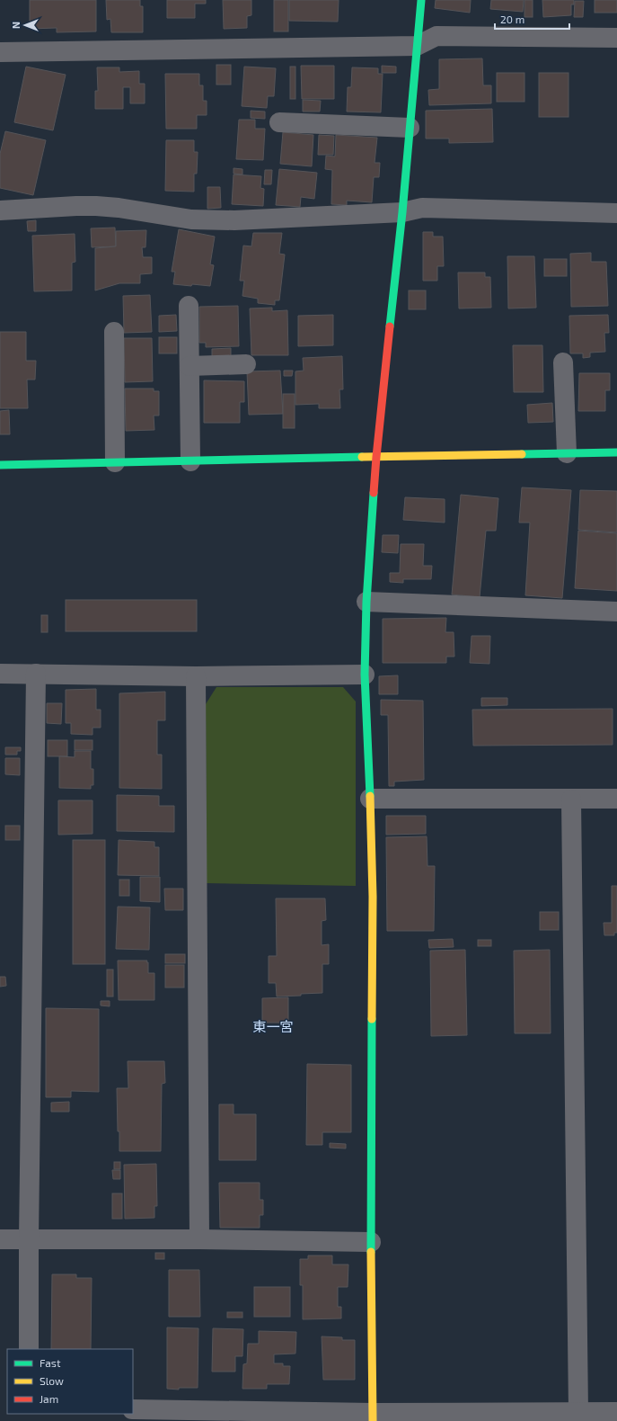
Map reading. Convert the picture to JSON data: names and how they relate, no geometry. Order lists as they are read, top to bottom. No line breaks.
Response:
{"districts":["東一宮"],"legend":["Fast","Slow","Jam"],"scale_bar":"20 m","north":"left"}
